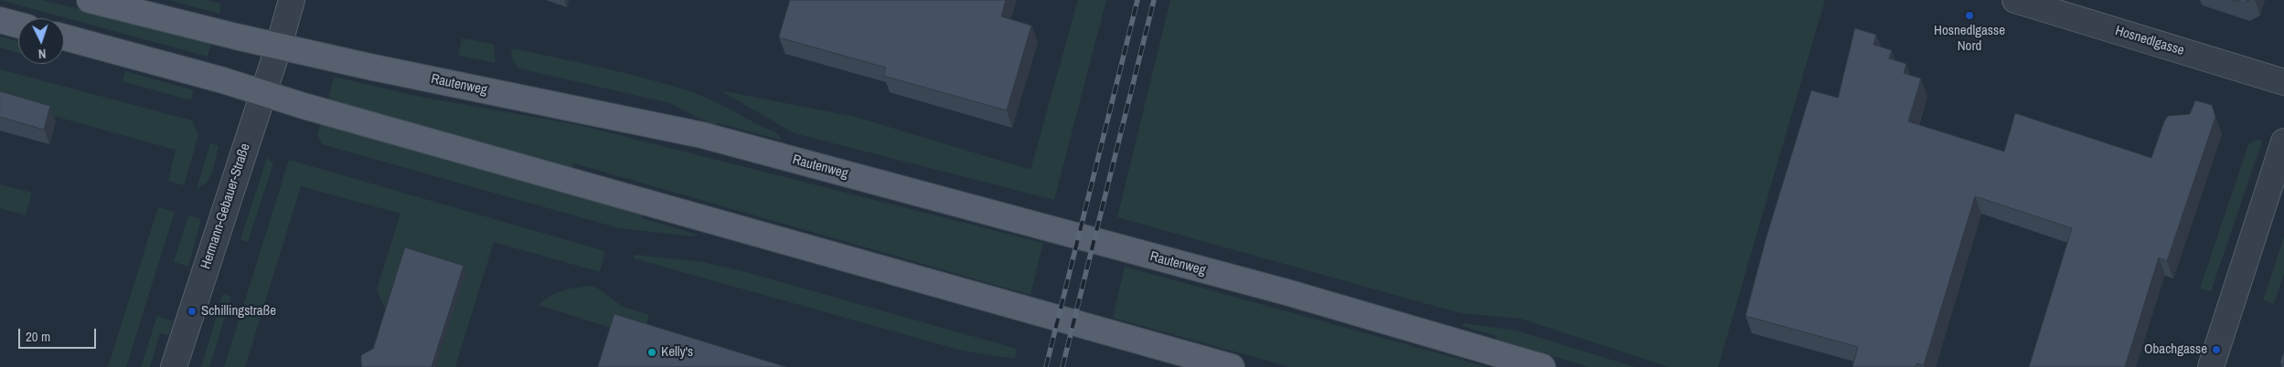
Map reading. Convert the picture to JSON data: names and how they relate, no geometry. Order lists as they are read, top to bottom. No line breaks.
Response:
{"streets":{"main road":["Rautenweg"],"street":["Hosnedlgasse","Hermann-Gebauer-Straße"]},"crossings":[["Rautenweg","Hermann-Gebauer-Straße"]],"places":["Hosnedlgasse Nord","Schillingstraße","Obachgasse","Kelly's"],"scale_bar":"20 m","north":"bottom"}
